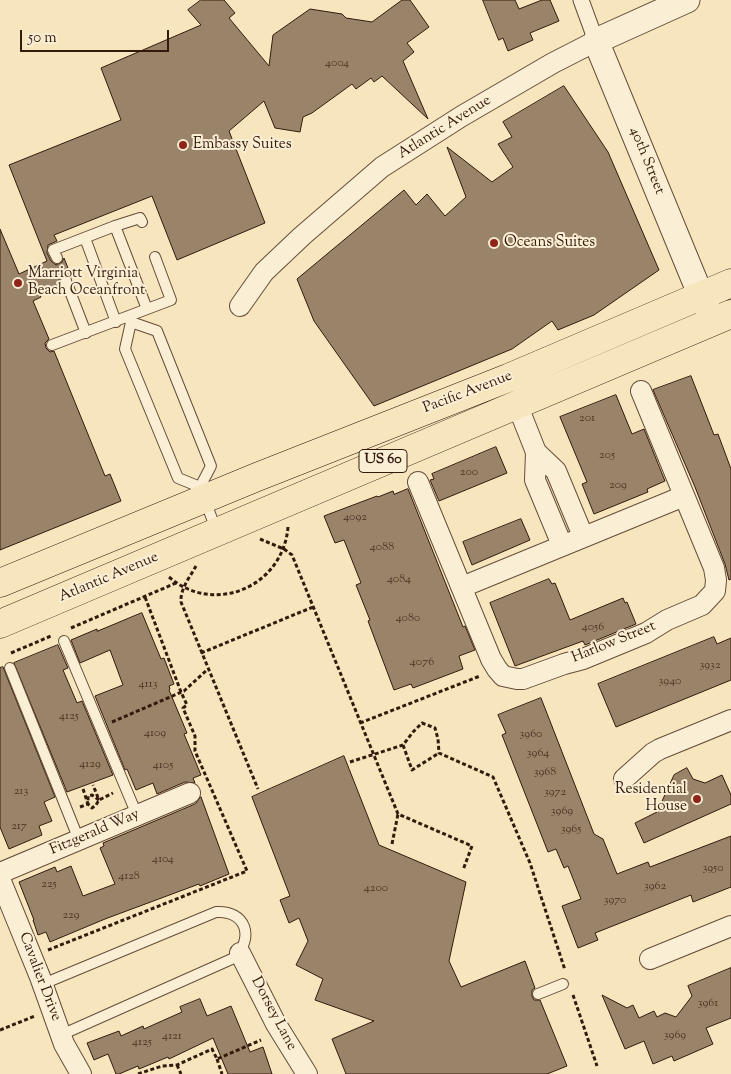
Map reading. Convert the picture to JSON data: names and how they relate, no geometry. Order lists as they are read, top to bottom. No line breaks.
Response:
{"streets":{"highway":["Atlantic Avenue","Pacific Avenue","US 60"],"street":["40th Street","Harlow Street","Fitzgerald Way","Cavalier Drive","Dorsey Lane"]},"crossings":[["Atlantic Avenue","40th Street"],["Atlantic Avenue","Pacific Avenue"],["40th Street","Pacific Avenue"],["Pacific Avenue","US 60"]],"places":["Embassy Suites","Oceans Suites","Marriott Virginia Beach Oceanfront","Residential House"],"house_numbers":["4004","201","205","200","209","4092","4088","4084","4080","4056","4076","3932","3940","4113","4125","4109","3960","3964","4129","4105","3968","213","3972","3969","217","3965","4104","3950","4128","225","3962","4200","3970","229","3961","3969","4121","4125"],"scale_bar":"50 m"}
